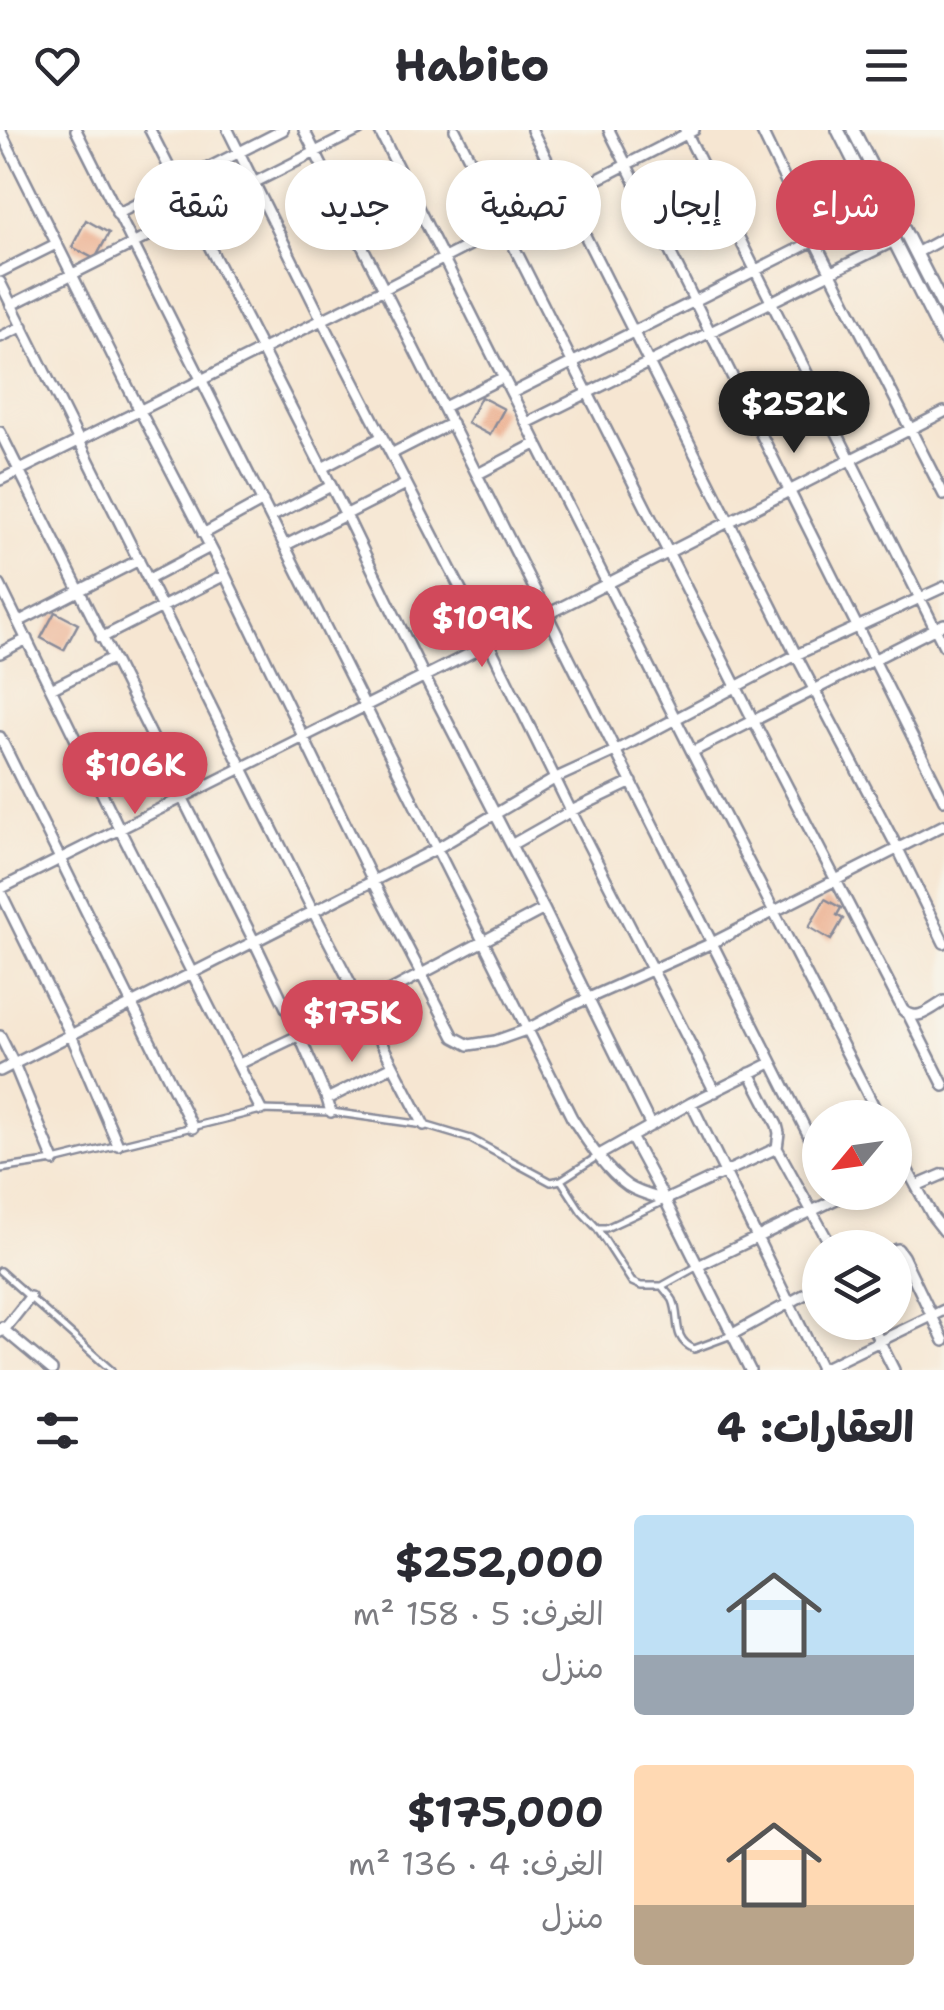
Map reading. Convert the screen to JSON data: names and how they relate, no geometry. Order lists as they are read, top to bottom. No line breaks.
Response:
{"north":"bottom left","page":{"header":"Habito","chip":["شراء","إيجار","تصفية","جديد","شقة"],"price":["$252K","$109K","$106K","$175K"],"heading":"العقارات: 4","list":[{"name":"$252,000","note":"الغرف: 5 · 158 m² · منزل"},{"name":"$175,000","note":"الغرف: 4 · 136 m² · منزل"}]}}
